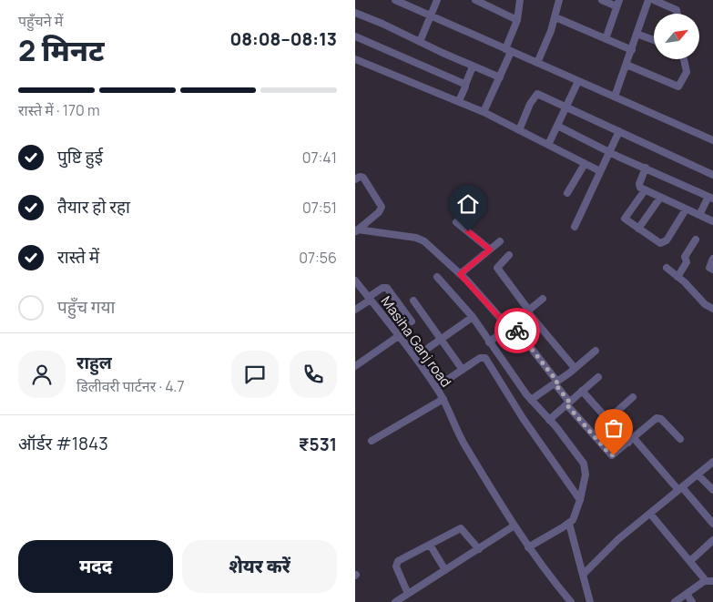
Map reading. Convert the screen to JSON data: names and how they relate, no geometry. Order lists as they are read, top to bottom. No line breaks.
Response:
{"streets":{"street":["Masiha Ganj road"]},"north":"top right","page":{"heading":["2 मिनट","पहुँचने में","08:08–08:13"],"panel":["राहुल","डिलीवरी पार्टनर · 4.7","ऑर्डर #1843","₹531"],"bar":"रास्ते में · 170 m","list":[["पुष्टि हुई","07:41"],["तैयार हो रहा","07:51"],["रास्ते में","07:56"],"पहुँच गया"],"buttons":["मदद","शेयर करें"]}}
